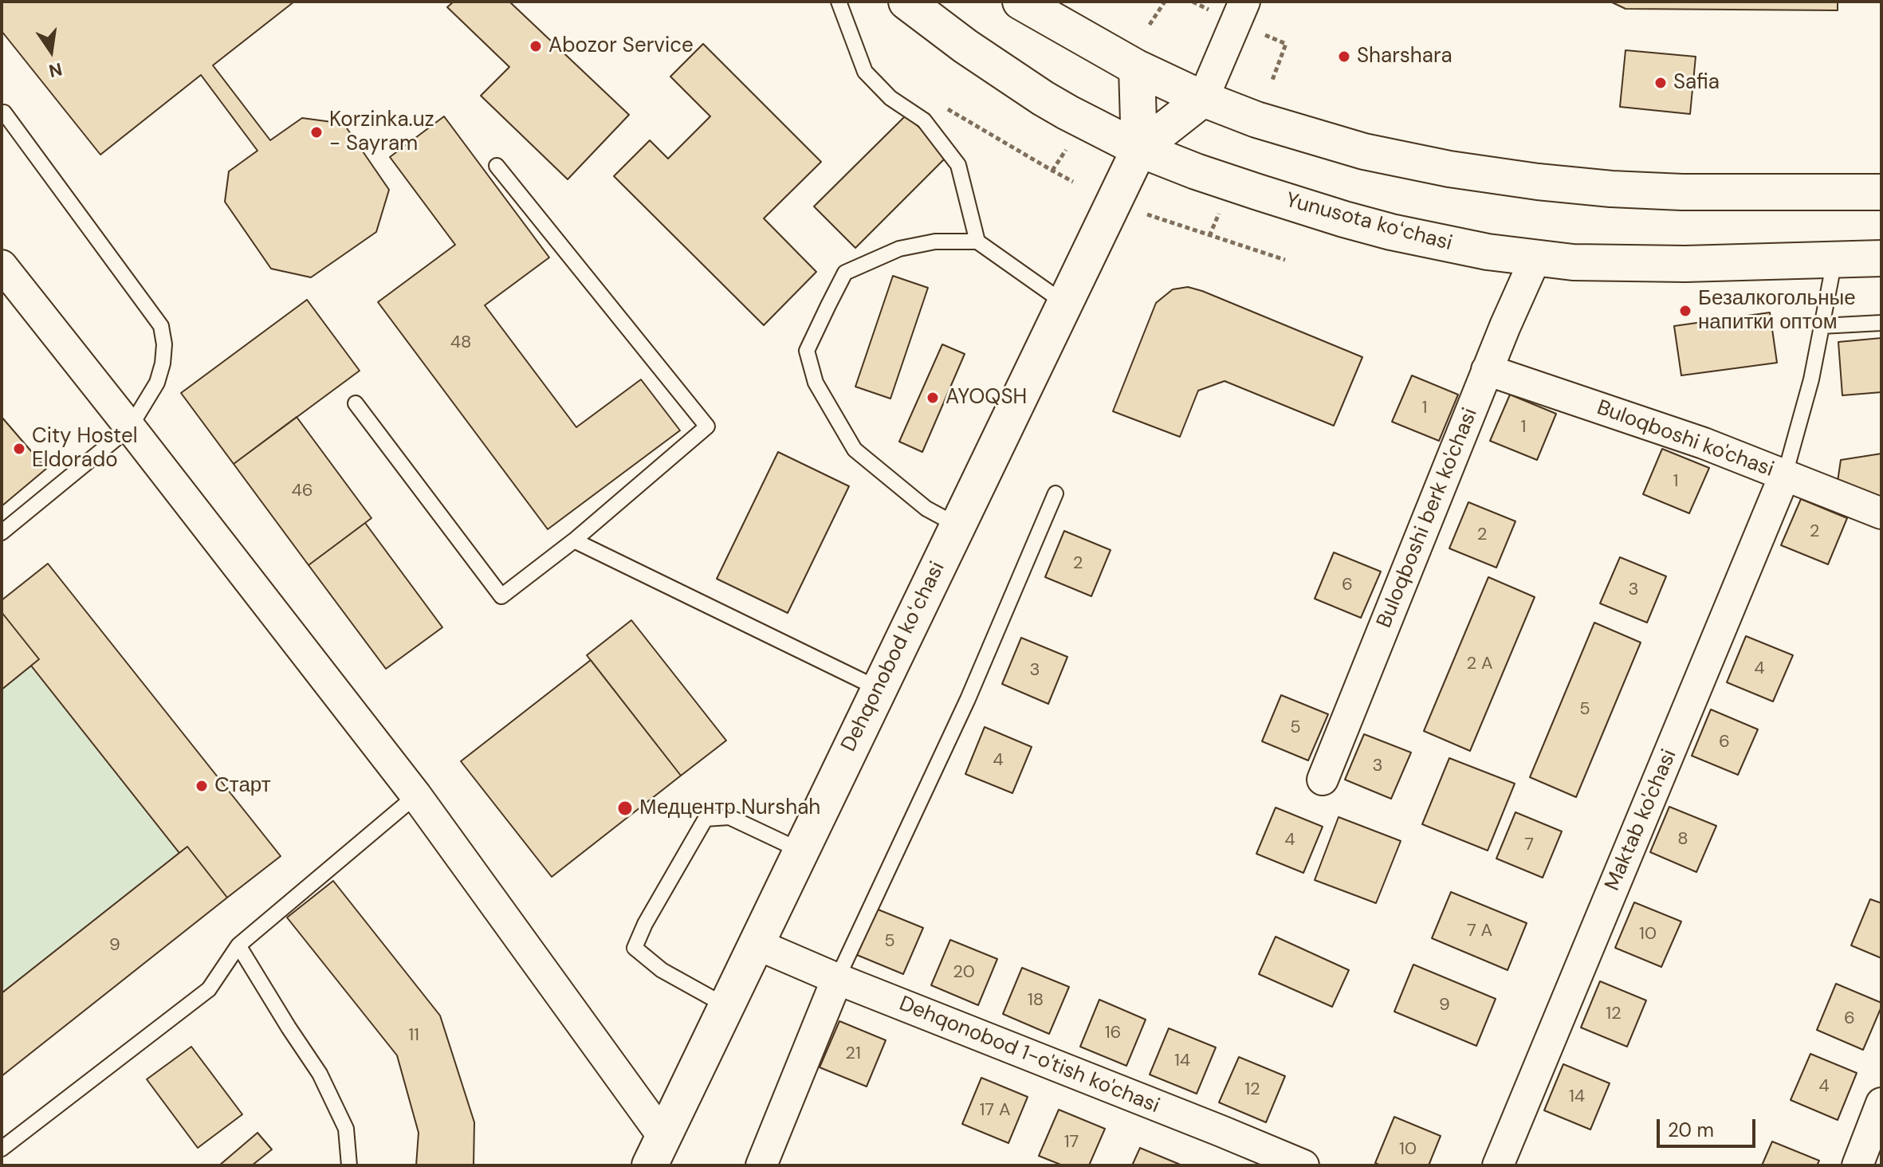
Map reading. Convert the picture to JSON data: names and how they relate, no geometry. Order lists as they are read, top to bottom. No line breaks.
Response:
{"streets":{"main road":["Yunusota koʻchasi","Dehqonobod koʻchasi"],"street":["Buloqboshi ko'chasi","Buloqboshi berk ko'chasi","Maktab ko'chasi","Dehqonobod 1-o'tish ko'chasi"]},"crossings":[["Yunusota koʻchasi","Buloqboshi berk ko'chasi"],["Yunusota koʻchasi","Dehqonobod koʻchasi"],["Buloqboshi ko'chasi","Buloqboshi berk ko'chasi"],["Buloqboshi ko'chasi","Maktab ko'chasi"],["Dehqonobod koʻchasi","Dehqonobod 1-o'tish ko'chasi"]],"places":["Abozor Service","Sharshara","Safia","Korzinka.uz - Sayram","Безалкогольные напитки оптом","AYOQSH","City Hostel Eldorado","Старт","Медцентр Nurshah"],"house_numbers":["48","1","1","1","46","2","2","2","6","3","2 A","4","3","5","5","6","4","3","8","4","7","7 A","10","5","9","20","18","9","12","6","16","11","21","14","4","12","14","17 A","17","10"],"scale_bar":"20 m","north":"bottom"}
